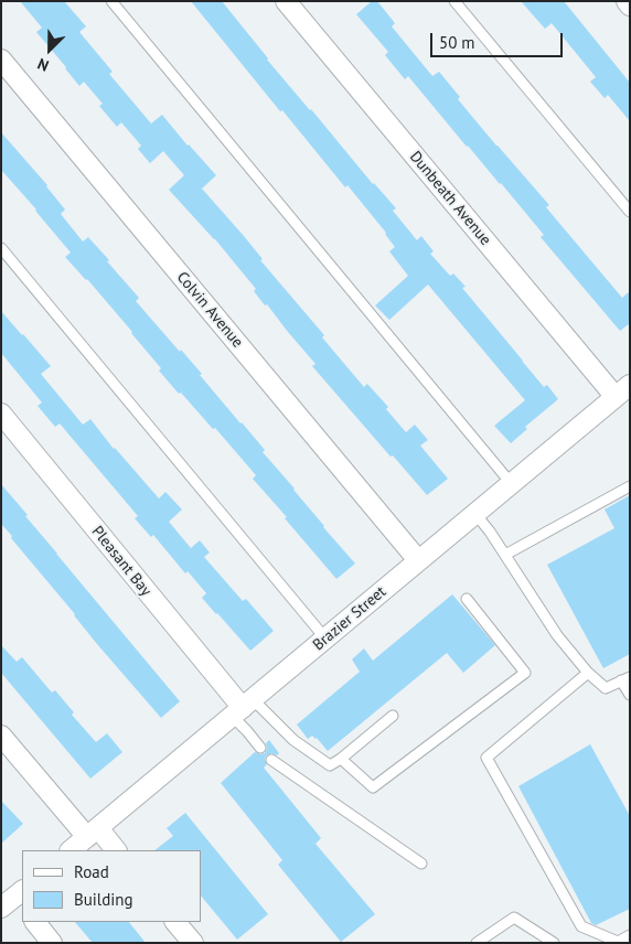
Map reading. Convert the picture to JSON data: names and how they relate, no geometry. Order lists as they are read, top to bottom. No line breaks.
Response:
{"streets":{"street":["Dunbeath Avenue","Colvin Avenue","Pleasant Bay","Brazier Street"]},"crossings":[["Dunbeath Avenue","Brazier Street"],["Colvin Avenue","Brazier Street"],["Pleasant Bay","Brazier Street"]],"legend":["Road","Building"],"scale_bar":"50 m","north":"bottom left"}
